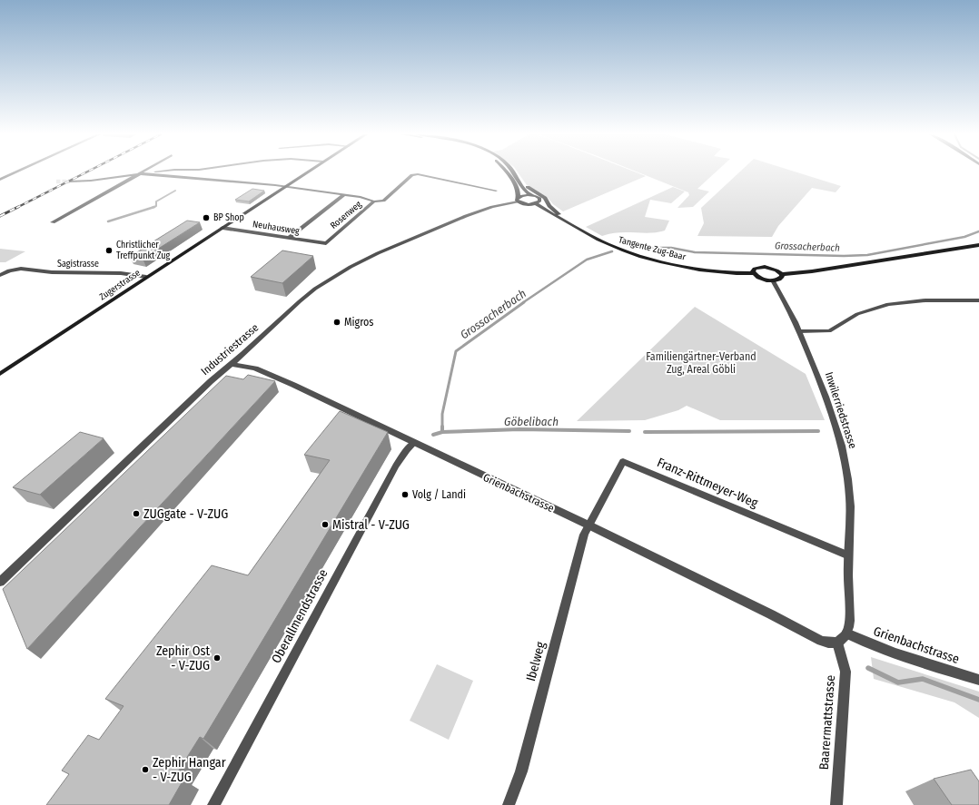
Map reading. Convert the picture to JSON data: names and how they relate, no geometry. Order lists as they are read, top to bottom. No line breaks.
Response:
{"streets":{"main road":["Tangente Zug-Baar","Zugerstrasse"],"street":["Rosenweg","Neuhausweg","Sagistrasse","Industriestrasse","Inwilerriedstrasse","Franz-Rittmeyer-Weg","Grienbachstrasse","Oberallmendstrasse","Ibelweg","Baarermattstrasse"]},"crossings":[["Rosenweg","Neuhausweg"],["Neuhausweg","Zugerstrasse"],["Tangente Zug-Baar","Inwilerriedstrasse"],["Sagistrasse","Zugerstrasse"],["Industriestrasse","Grienbachstrasse"],["Inwilerriedstrasse","Franz-Rittmeyer-Weg"],["Inwilerriedstrasse","Grienbachstrasse"],["Franz-Rittmeyer-Weg","Grienbachstrasse"],["Franz-Rittmeyer-Weg","Ibelweg"],["Grienbachstrasse","Oberallmendstrasse"],["Grienbachstrasse","Ibelweg"],["Grienbachstrasse","Baarermattstrasse"]],"water":["Grossacherbach","Göbelibach"],"parks":["Familiengärtner-Verband Zug, Areal Göbli"],"places":["BP Shop","Christlicher Treffpunkt Zug","Migros","Volg / Landi","ZUGgate - V-ZUG","Mistral - V-ZUG","Zephir Ost - V-ZUG","Zephir Hangar - V-ZUG"]}
